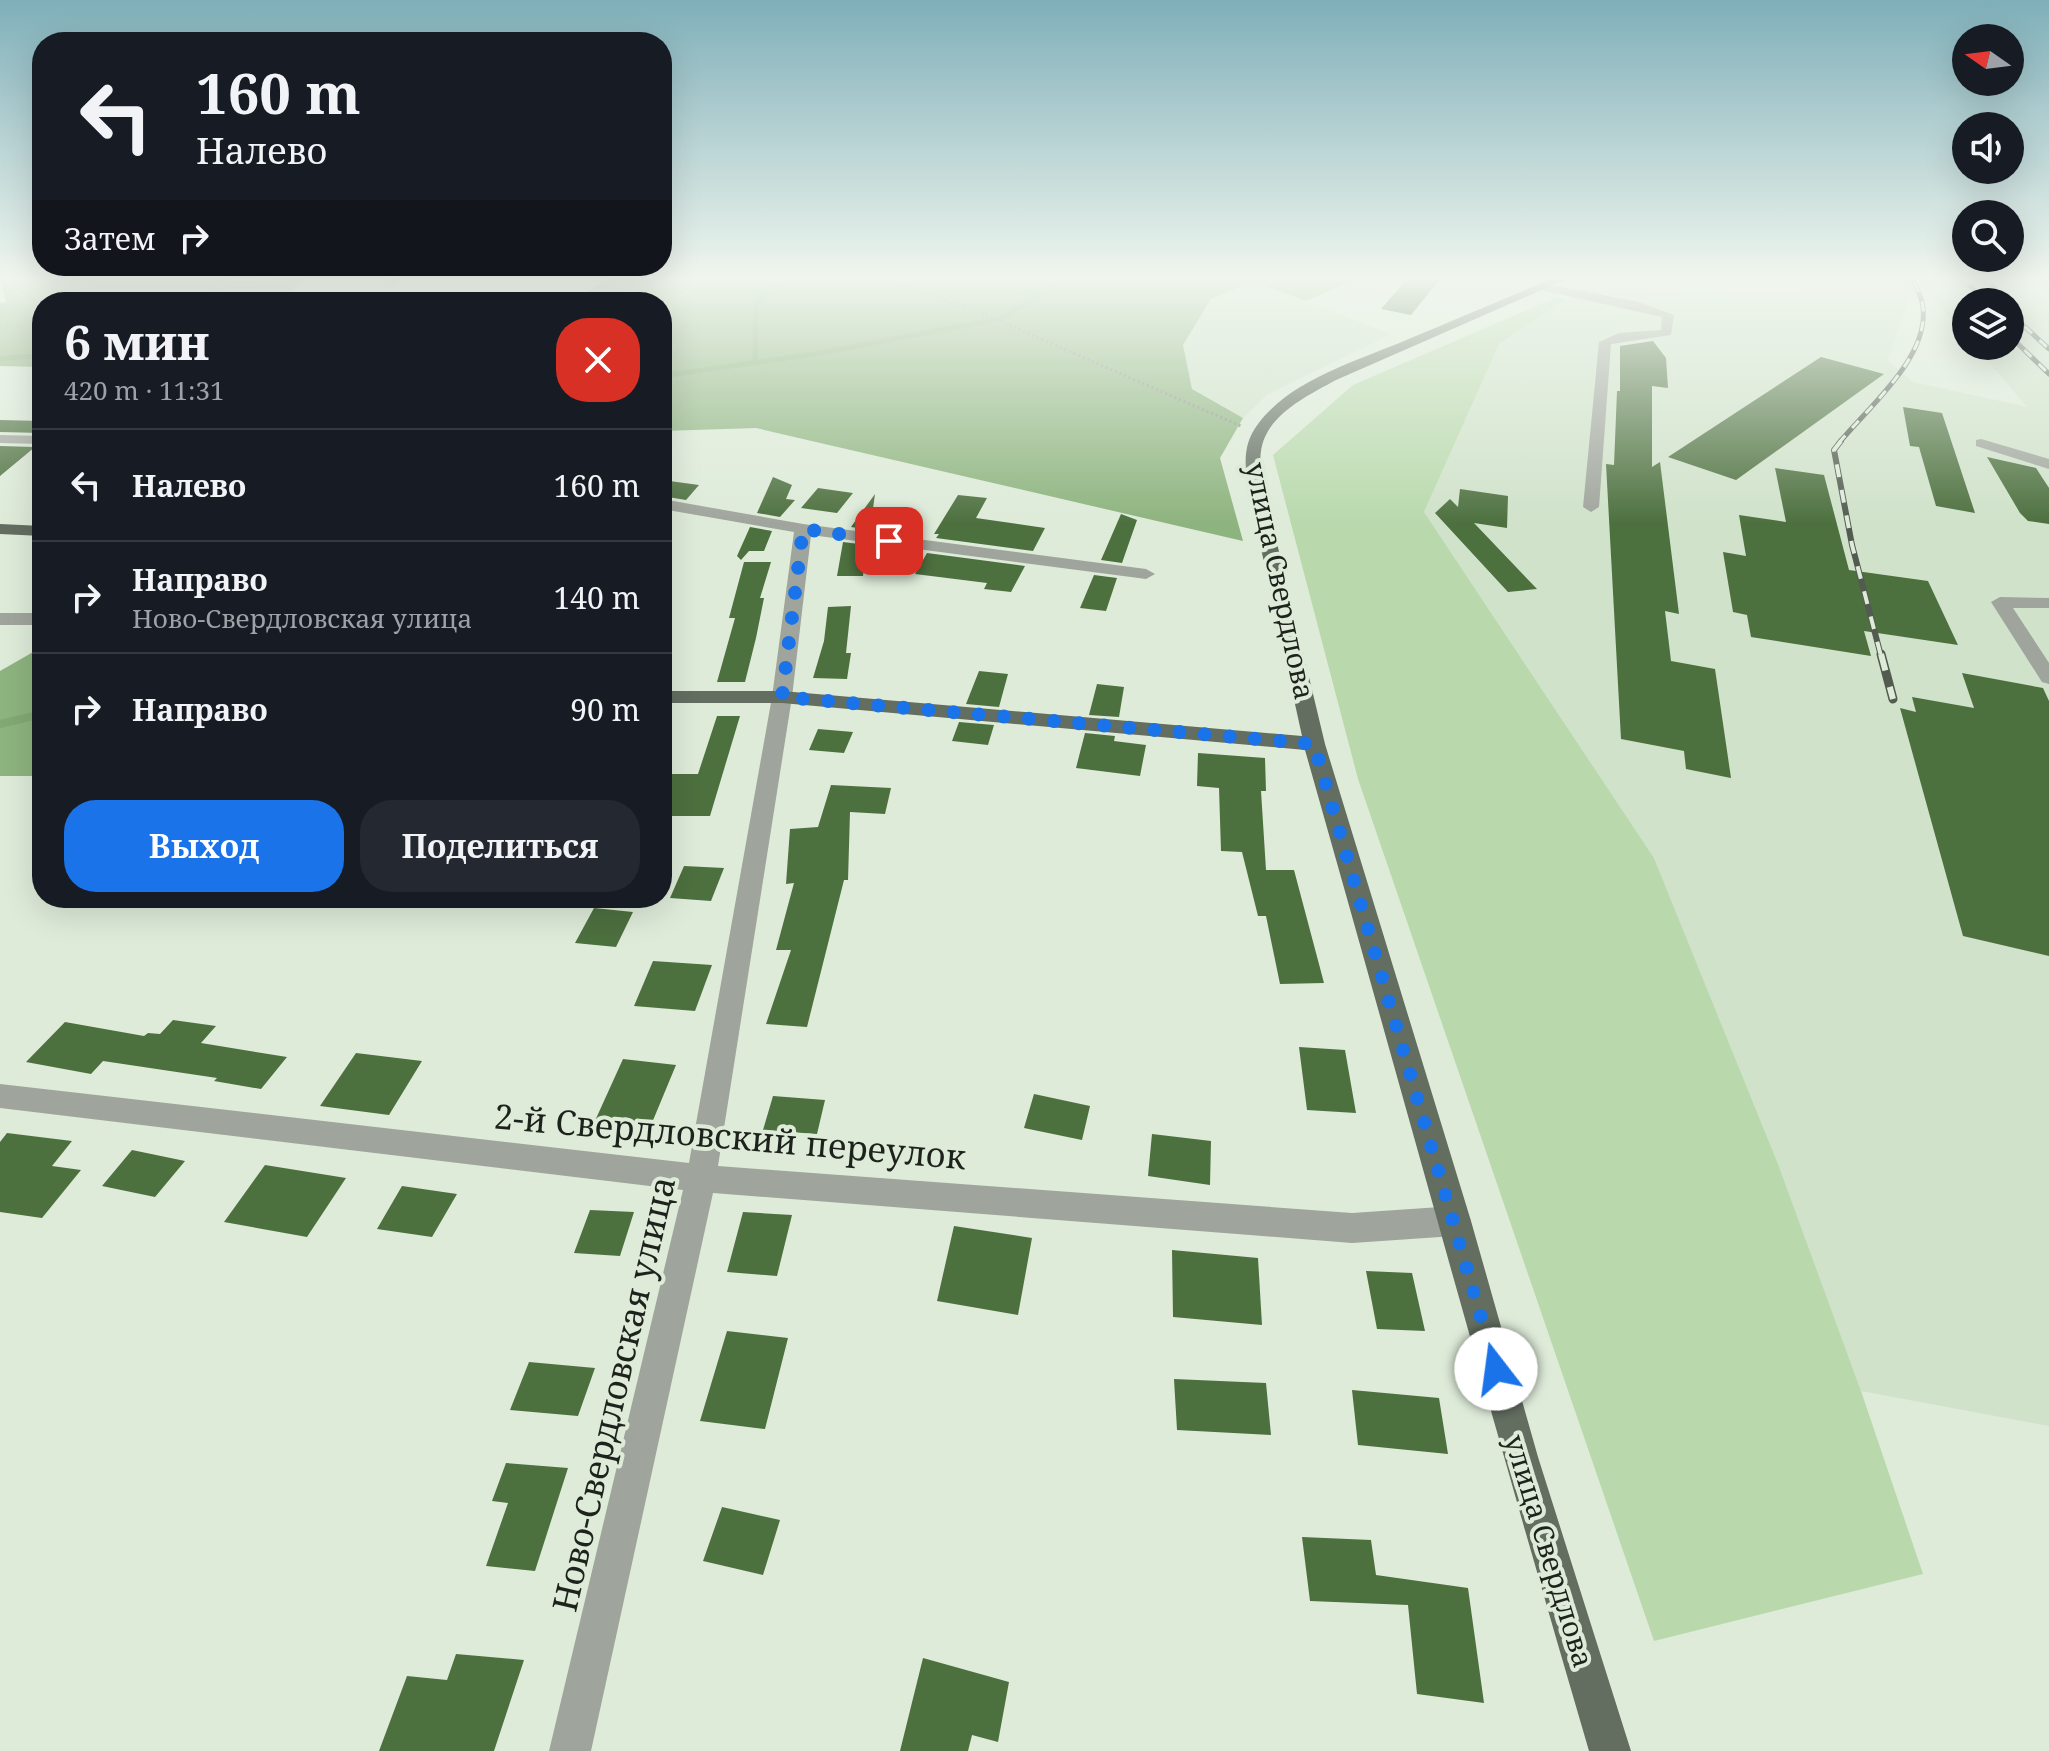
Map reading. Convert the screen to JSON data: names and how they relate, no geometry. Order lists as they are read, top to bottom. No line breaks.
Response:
{"streets":{"main road":["улица Свердлова"],"street":["2-й Свердловский переулок","Ново-Свердловская улица"]},"crossings":[["улица Свердлова","2-й Свердловский переулок"],["2-й Свердловский переулок","Ново-Свердловская улица"]],"north":"left","page":{"turn":["160 m","Налево"],"then":"Затем","heading":["6 мин","420 m · 11:31"],"list":[{"name":"Налево","value":"160 m"},{"name":"Направо","note":"Ново-Свердловская улица","value":"140 m"},{"name":"Направо","value":"90 m"}],"buttons":["Выход","Поделиться"]}}
